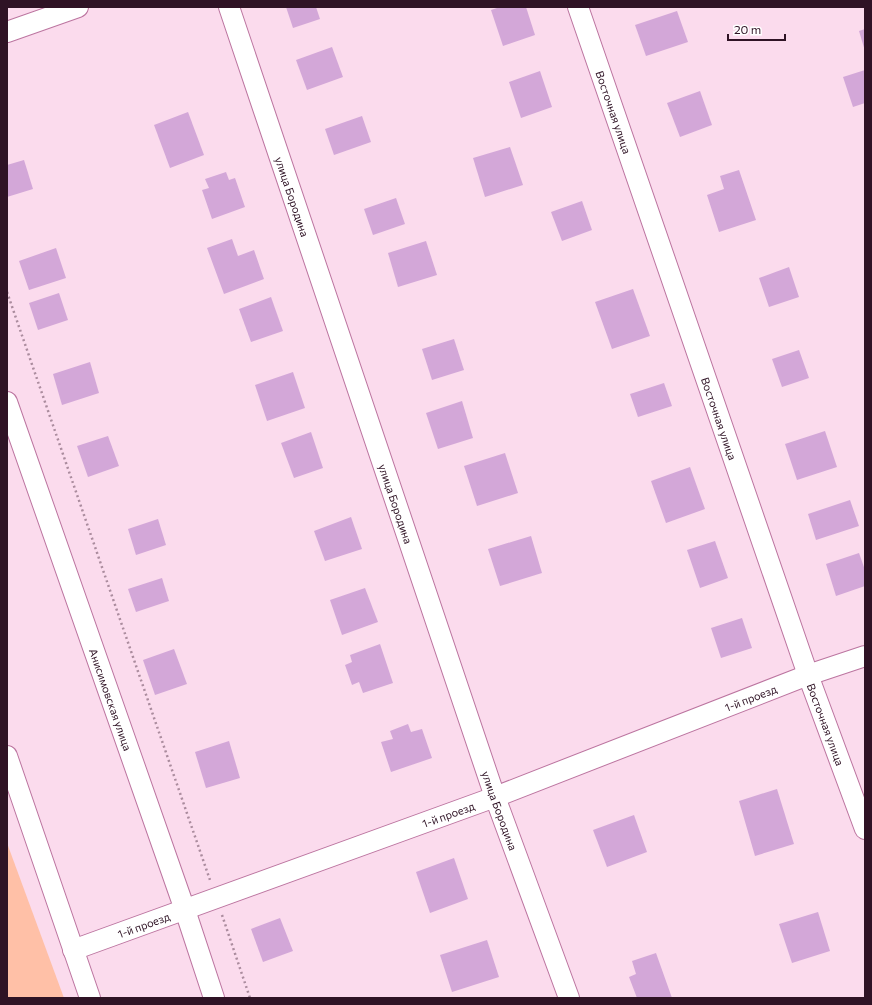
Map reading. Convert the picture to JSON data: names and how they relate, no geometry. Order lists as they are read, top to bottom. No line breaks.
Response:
{"streets":{"street":["Восточная улица","улица Бородина","1-й проезд","Анисимовская улица"]},"crossings":[["Восточная улица","1-й проезд"],["улица Бородина","1-й проезд"],["1-й проезд","Анисимовская улица"]],"scale_bar":"20 m"}
